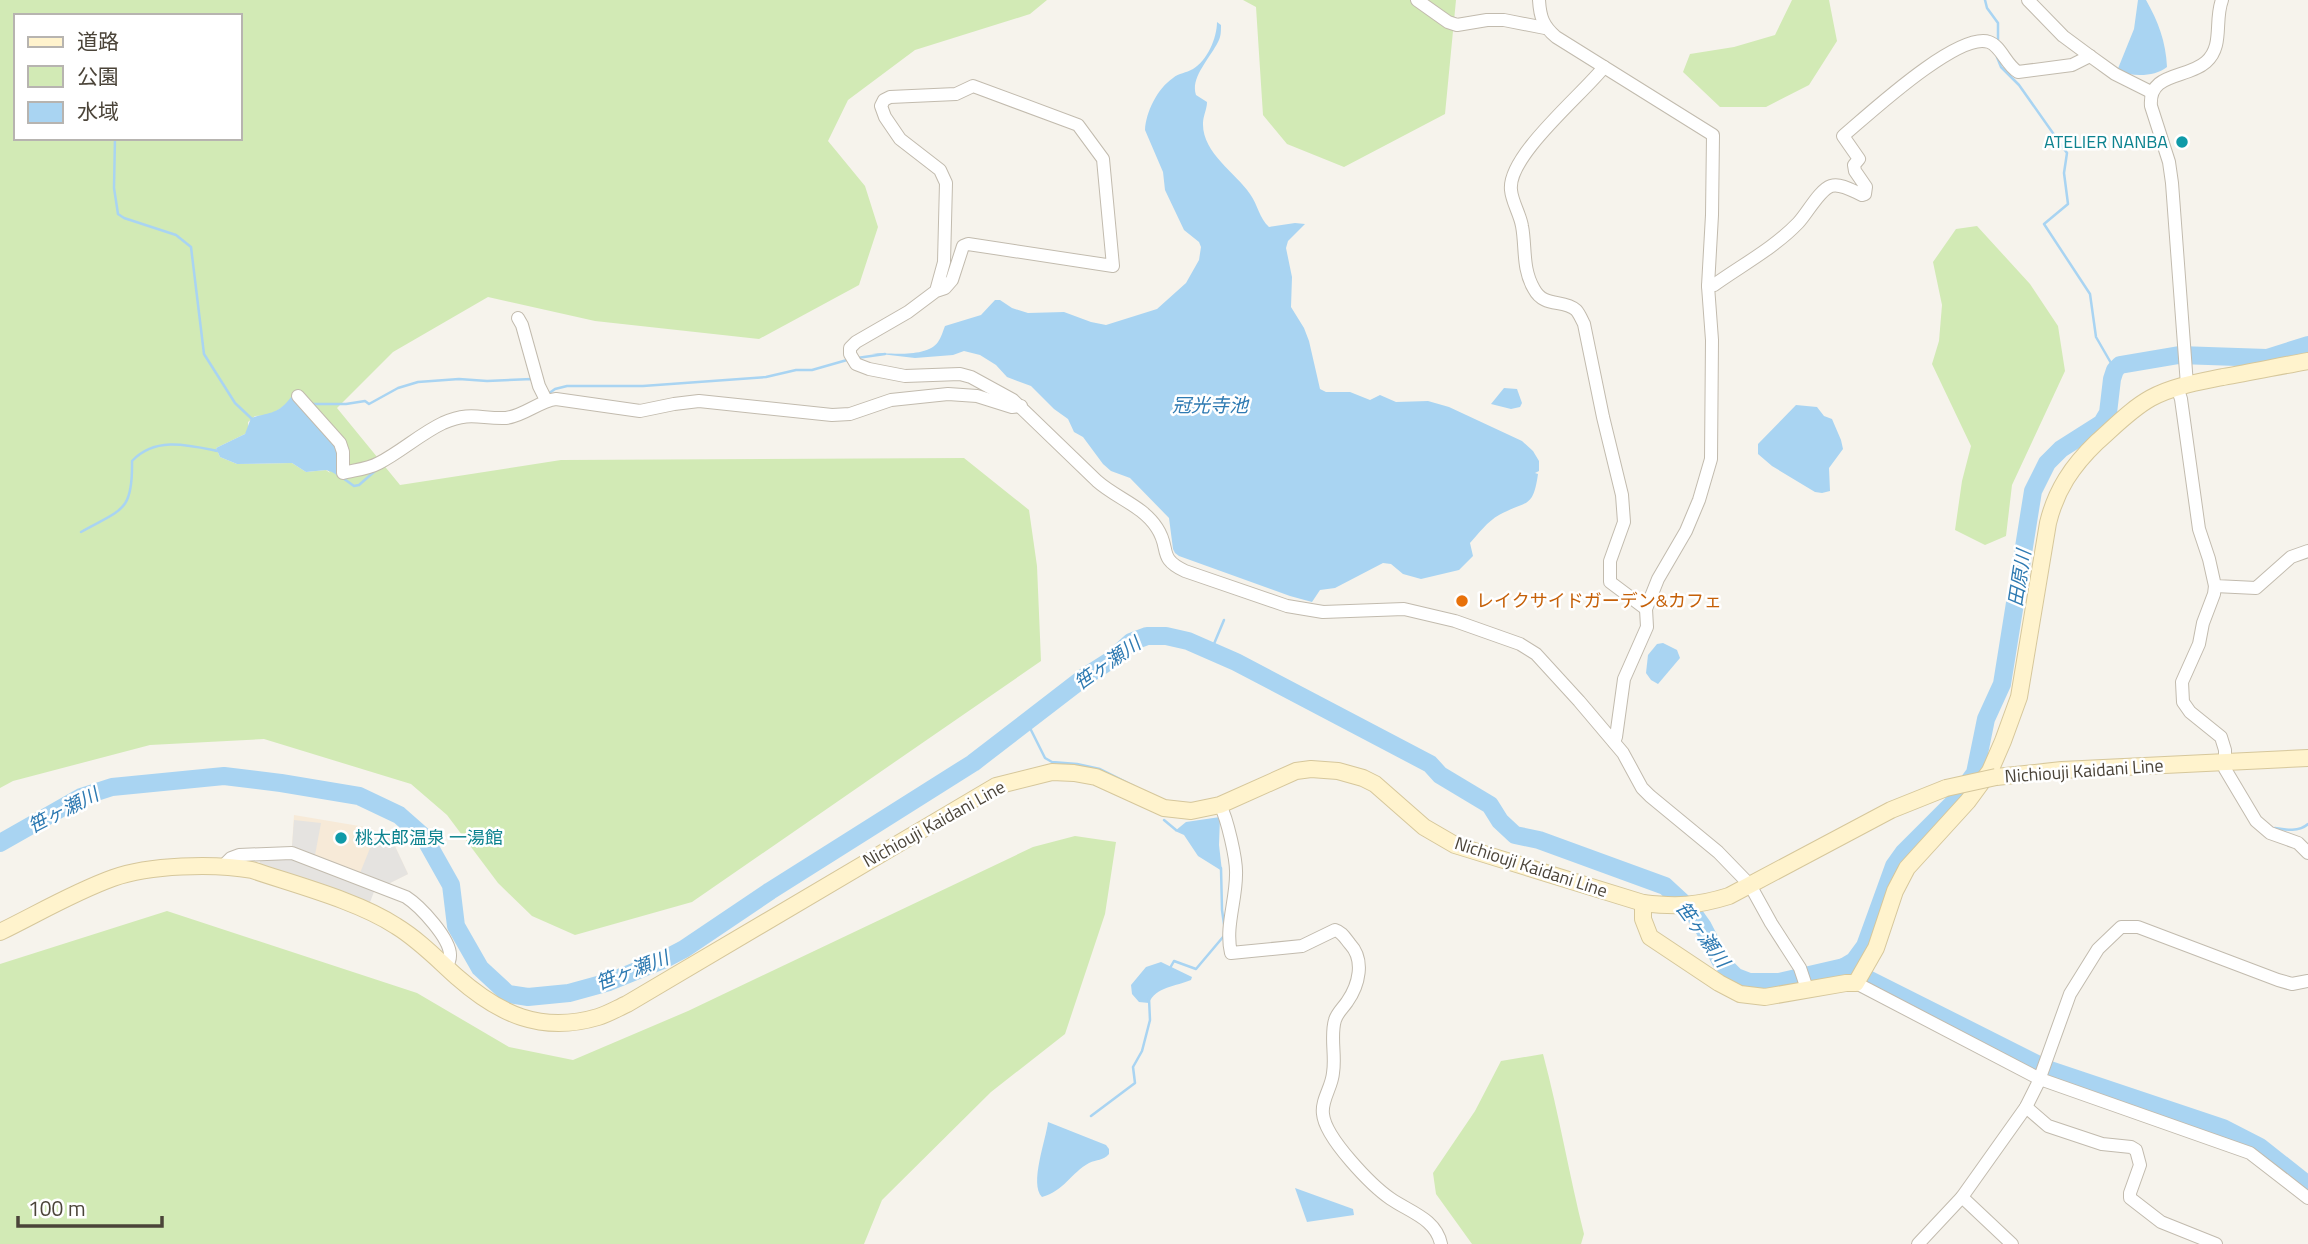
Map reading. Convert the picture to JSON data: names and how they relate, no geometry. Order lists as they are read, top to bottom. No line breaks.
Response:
{"streets":{"main road":["Nichiouji Kaidani Line"]},"water":["冠光寺池","田原川","笹ヶ瀬川"],"places":["ATELIER NANBA","レイクサイドガーデン&カフェ","桃太郎温泉 一湯館"],"legend":["道路","公園","水域"],"scale_bar":"100 m"}
